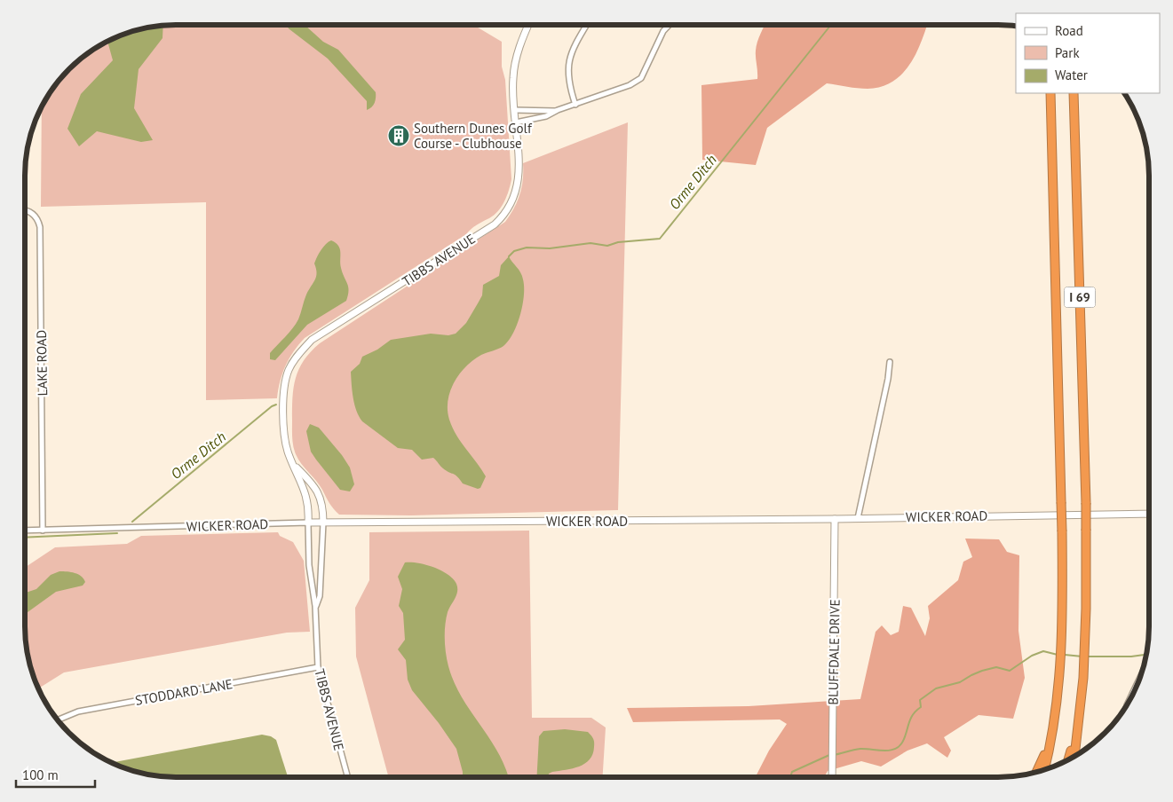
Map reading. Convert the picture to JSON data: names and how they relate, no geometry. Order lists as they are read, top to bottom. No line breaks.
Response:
{"streets":{"highway":["I 69"],"street":["TIBBS AVENUE","LAKE ROAD","WICKER ROAD","BLUFFDALE DRIVE","STODDARD LANE"]},"crossings":[["TIBBS AVENUE","WICKER ROAD"],["TIBBS AVENUE","STODDARD LANE"],["LAKE ROAD","WICKER ROAD"],["WICKER ROAD","BLUFFDALE DRIVE"]],"water":["Orme Ditch"],"places":{"building":["Southern Dunes Golf Course - Clubhouse"]},"legend":["Road","Park","Water"],"scale_bar":"100 m"}
